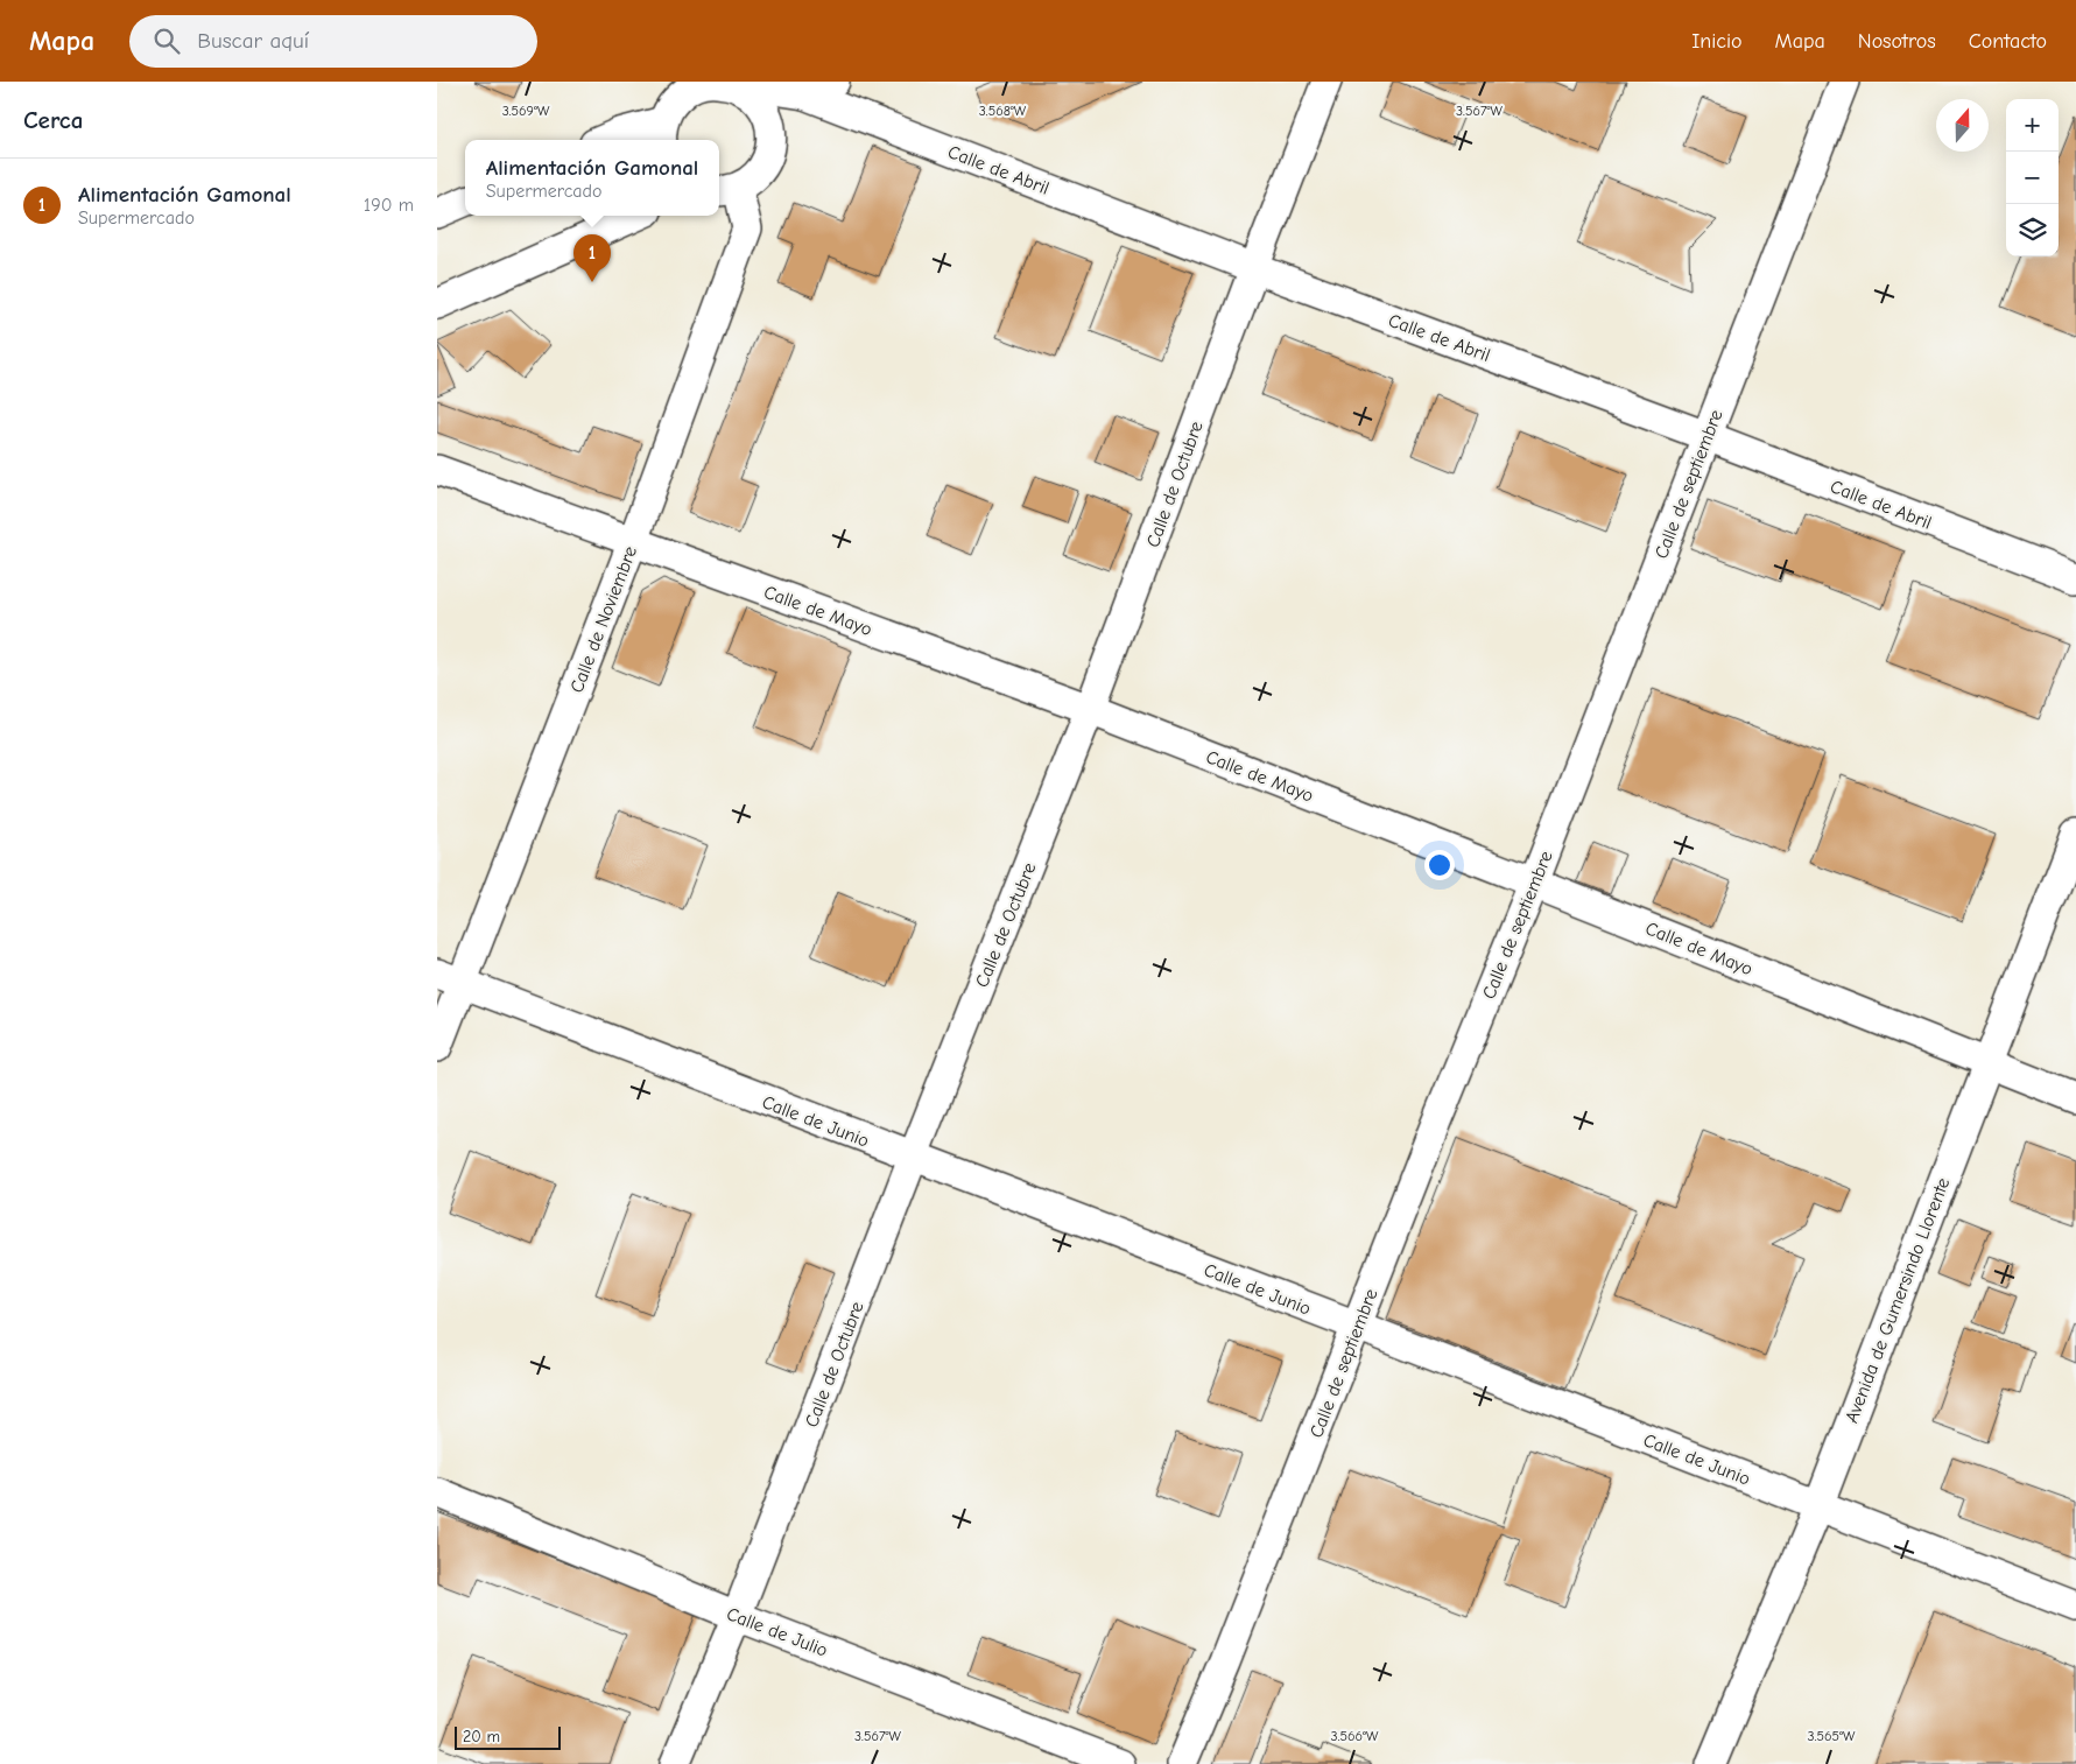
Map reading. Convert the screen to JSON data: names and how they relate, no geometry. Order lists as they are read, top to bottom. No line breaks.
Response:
{"streets":{"street":["Calle de Abril","Calle de Octubre","Calle de septiembre","Calle de Mayo","Calle de Noviembre","Calle de Junio","Avenida de Gumersindo Llorente","Calle de Julio"]},"crossings":[["Calle de Abril","Calle de Octubre"],["Calle de Abril","Calle de septiembre"],["Calle de Octubre","Calle de Mayo"],["Calle de Octubre","Calle de Junio"],["Calle de Octubre","Calle de Julio"],["Calle de septiembre","Calle de Mayo"],["Calle de septiembre","Calle de Junio"],["Calle de Mayo","Calle de Noviembre"],["Calle de Mayo","Avenida de Gumersindo Llorente"],["Calle de Noviembre","Calle de Junio"],["Calle de Junio","Avenida de Gumersindo Llorente"]],"scale_bar":"20 m","north":"top","page":{"header":"Mapa","search":"Buscar aquí","nav":["Inicio","Mapa","Nosotros","Contacto"],"heading":"Cerca","map_buttons":["+","−"],"popup":["Alimentación Gamonal","Supermercado"],"list":[{"mark":"1","name":"Alimentación Gamonal","note":"Supermercado","value":"190 m"}],"pins":"1","scale":"20 m"},"coordinates":["3.569°W","3.568°W","3.567°W","3.566°W","3.565°W"]}
